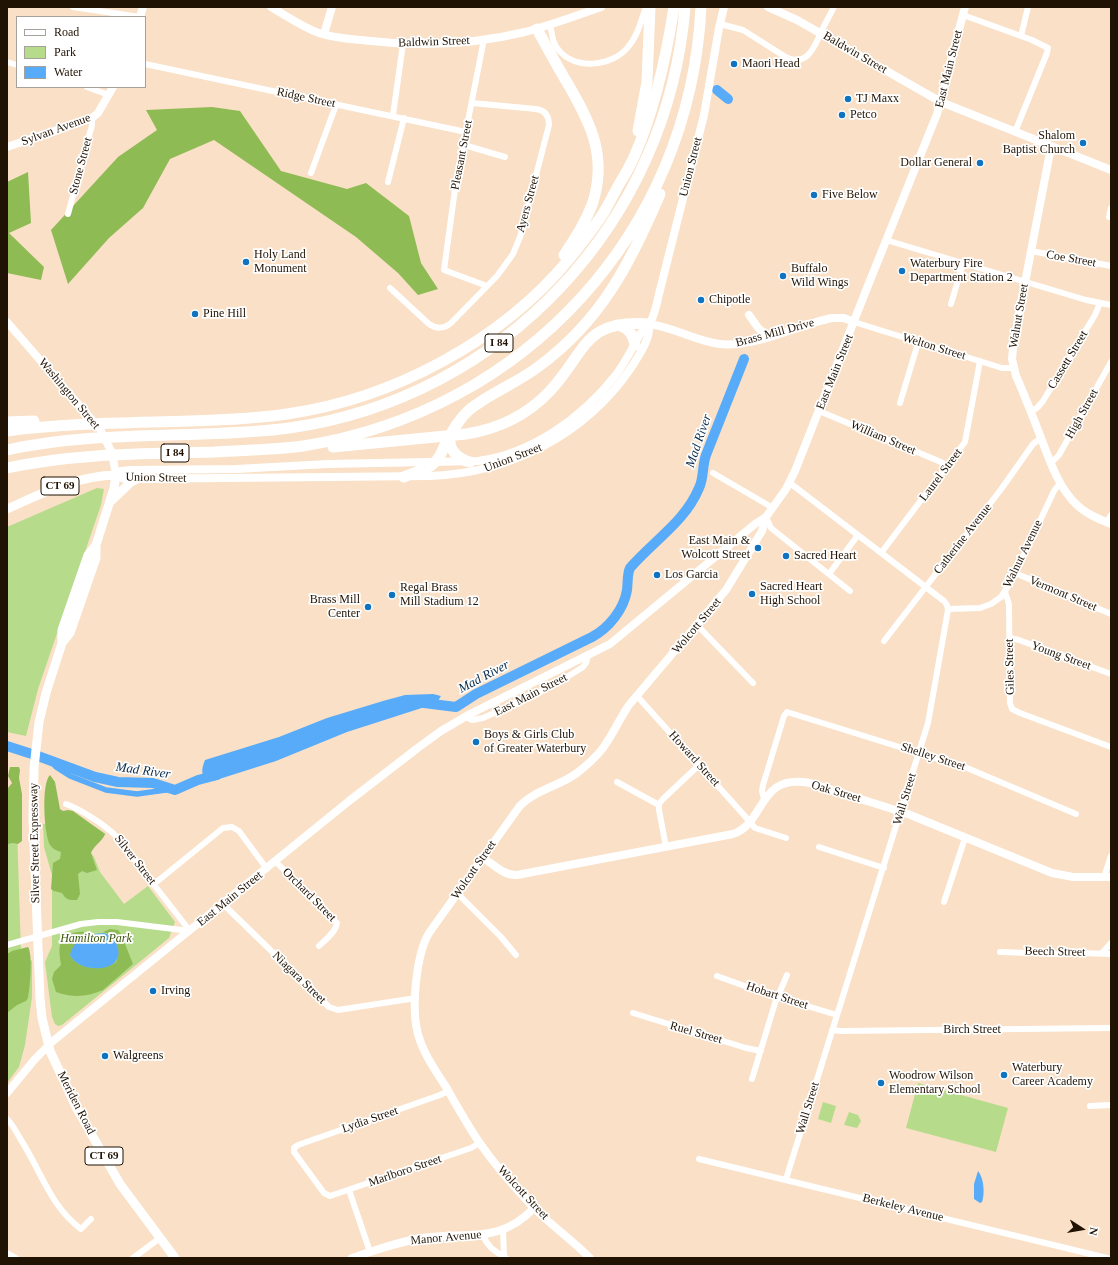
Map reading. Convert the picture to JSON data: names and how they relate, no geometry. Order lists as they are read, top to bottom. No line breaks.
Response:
{"streets":{"highway":["I 84"],"main road":["Baldwin Street","East Main Street","Sylvan Avenue","Union Street","Walnut Street","Brass Mill Drive","Washington Street","CT 69","Wolcott Street","Oak Street","Silver Street Expressway","Meriden Road","Manor Avenue"],"street":["Ridge Street","Pleasant Street","Stone Street","Ayers Street","Coe Street","Welton Street","Cassett Street","High Street","William Street","Laurel Street","Catherine Avenue","Walnut Avenue","Vermont Street","Young Street","Giles Street","Shelley Street","Howard Street","Wall Street","Silver Street","Orchard Street","Beech Street","Niagara Street","Hobart Street","Birch Street","Ruel Street","Lydia Street","Marlboro Street","Berkeley Avenue"]},"crossings":[["Baldwin Street","East Main Street"],["Baldwin Street","Pleasant Street"],["Baldwin Street","Walnut Street"],["East Main Street","Brass Mill Drive"],["East Main Street","Welton Street"],["East Main Street","William Street"],["East Main Street","Wolcott Street"],["East Main Street","Silver Street Expressway"],["East Main Street","Silver Street"],["East Main Street","Orchard Street"],["East Main Street","Niagara Street"],["East Main Street","Meriden Road"],["Ridge Street","Pleasant Street"],["Sylvan Avenue","Stone Street"],["Pleasant Street","Ayers Street"],["Union Street","Brass Mill Drive"],["Union Street","Washington Street"],["Union Street","CT 69"],["Union Street","Silver Street Expressway"],["Coe Street","Walnut Street"],["Walnut Street","Welton Street"],["Walnut Street","Cassett Street"],["Walnut Street","High Street"],["Walnut Street","Catherine Avenue"],["Walnut Street","Walnut Avenue"],["Brass Mill Drive","Welton Street"],["Welton Street","Laurel Street"],["Washington Street","CT 69"],["Washington Street","Silver Street Expressway"],["William Street","Laurel Street"],["CT 69","Silver Street Expressway"],["Walnut Avenue","Vermont Street"],["Walnut Avenue","Giles Street"],["Walnut Avenue","Wall Street"],["Wolcott Street","Howard Street"],["Wolcott Street","Oak Street"],["Wolcott Street","Niagara Street"],["Wolcott Street","Lydia Street"],["Wolcott Street","Marlboro Street"],["Wolcott Street","Manor Avenue"],["Young Street","Giles Street"],["Shelley Street","Oak Street"],["Shelley Street","Wall Street"],["Howard Street","Oak Street"],["Oak Street","Wall Street"],["Wall Street","Hobart Street"],["Wall Street","Birch Street"],["Wall Street","Berkeley Avenue"],["Silver Street Expressway","Meriden Road"],["Lydia Street","Marlboro Street"]],"water":["Mad River"],"parks":["Hamilton Park"],"places":["Maori Head","TJ Maxx","Petco","Shalom Baptist Church","Dollar General","Five Below","Holy Land Monument","Waterbury Fire Department Station 2","Buffalo Wild Wings","Chipotle","Pine Hill","East Main & Wolcott Street","Sacred Heart","Los Garcia","Sacred Heart High School","Regal Brass Mill Stadium 12","Brass Mill Center","Boys & Girls Club of Greater Waterbury","Irving","Walgreens","Waterbury Career Academy","Woodrow Wilson Elementary School"],"legend":["Road","Park","Water"],"north":"right"}
